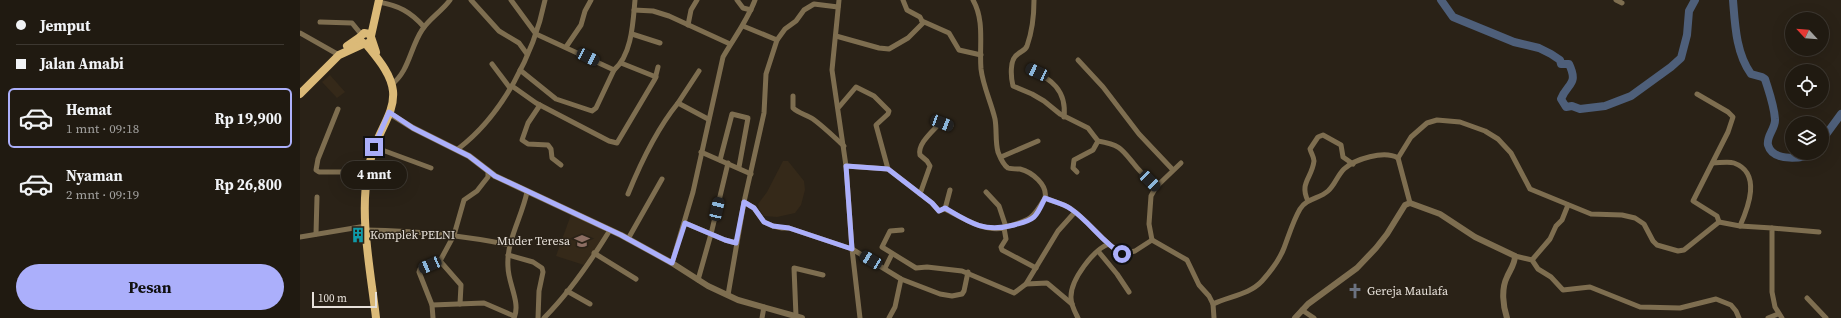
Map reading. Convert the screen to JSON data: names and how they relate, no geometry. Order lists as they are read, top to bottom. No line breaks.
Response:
{"places":{"building":["Komplek PELNI"],"school or university":["Muder Teresa"],"church":["Gereja Maulafa"]},"scale_bar":"100 m","north":"top left","page":{"banner":["Jemput","Jalan Amabi"],"list":[{"name":"Hemat","note":"1 mnt · 09:18","value":"Rp 19,900"},{"name":"Nyaman","note":"2 mnt · 09:19","value":"Rp 26,800"}],"bubble":"4 mnt","buttons":"Pesan","scale":"100 m"}}
